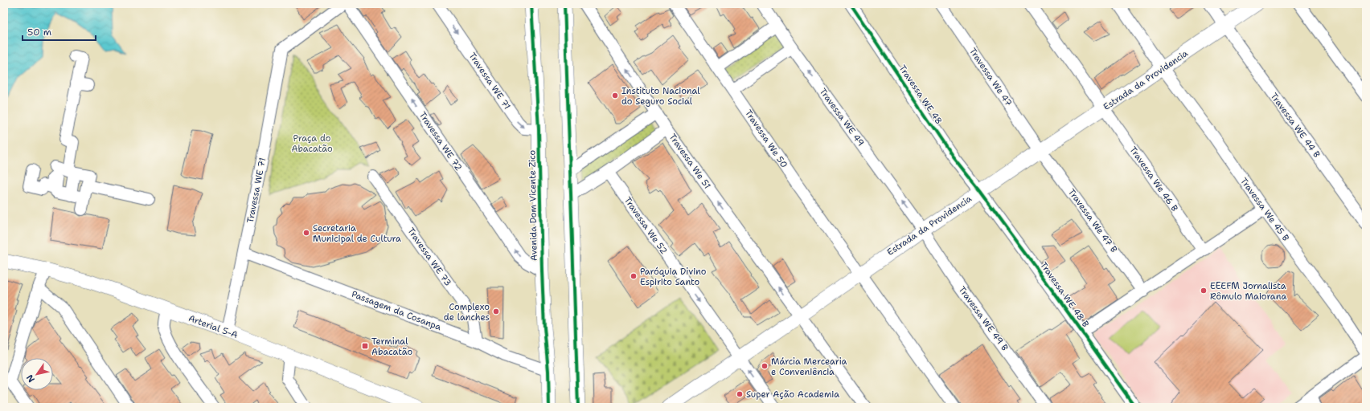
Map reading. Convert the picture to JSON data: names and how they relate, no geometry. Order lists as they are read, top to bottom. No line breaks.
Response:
{"streets":{"main road":["Estrada da Providencia","Avenida Dom Vicente Zico","Arterial 5-A"],"street":["Travessa We 47","Travessa WE 71","Travessa WE 48","Travessa WE 49","Travessa WE 44 B","Travessa We 50","Travessa WE 72","Travessa We 51","Travessa We 46 B","Travessa We 45 B","Travessa We 47 B","Travessa We 52","Travessa WE 73","Travessa WE 48 B","Passagem da Cosanpa","Travessa WE 49 B"]},"crossings":[["Travessa We 47","Estrada da Providencia"],["Travessa We 47","Travessa We 47 B"],["Estrada da Providencia","Travessa WE 48"],["Estrada da Providencia","Travessa WE 49"],["Estrada da Providencia","Travessa WE 44 B"],["Estrada da Providencia","Travessa We 50"],["Estrada da Providencia","Travessa We 51"],["Estrada da Providencia","Travessa We 46 B"],["Estrada da Providencia","Travessa We 45 B"],["Estrada da Providencia","Travessa We 47 B"],["Estrada da Providencia","Travessa We 52"],["Estrada da Providencia","Travessa WE 48 B"],["Estrada da Providencia","Travessa WE 49 B"],["Travessa WE 71","Avenida Dom Vicente Zico"],["Travessa WE 71","Passagem da Cosanpa"],["Travessa WE 71","Arterial 5-A"],["Travessa WE 48","Travessa WE 48 B"],["Travessa WE 49","Travessa WE 49 B"],["Travessa WE 72","Avenida Dom Vicente Zico"],["Avenida Dom Vicente Zico","Passagem da Cosanpa"],["Travessa WE 73","Passagem da Cosanpa"]],"one_way":["Travessa WE 49","Travessa WE 72","Travessa We 51"],"parks":["Praça do Abacatão"],"places":{"other":["Instituto Nacional do Seguro Social","Secretaria Municipal de Cultura","Paróquia Divino Espirito Santo","EEEFM Jornalista Rômulo Maiorana","Complexo de lanches","Márcia Mercearia e Conveniência","Super Ação Academia"],"transit":["Terminal Abacatão"]},"scale_bar":"50 m","north":"bottom left"}
